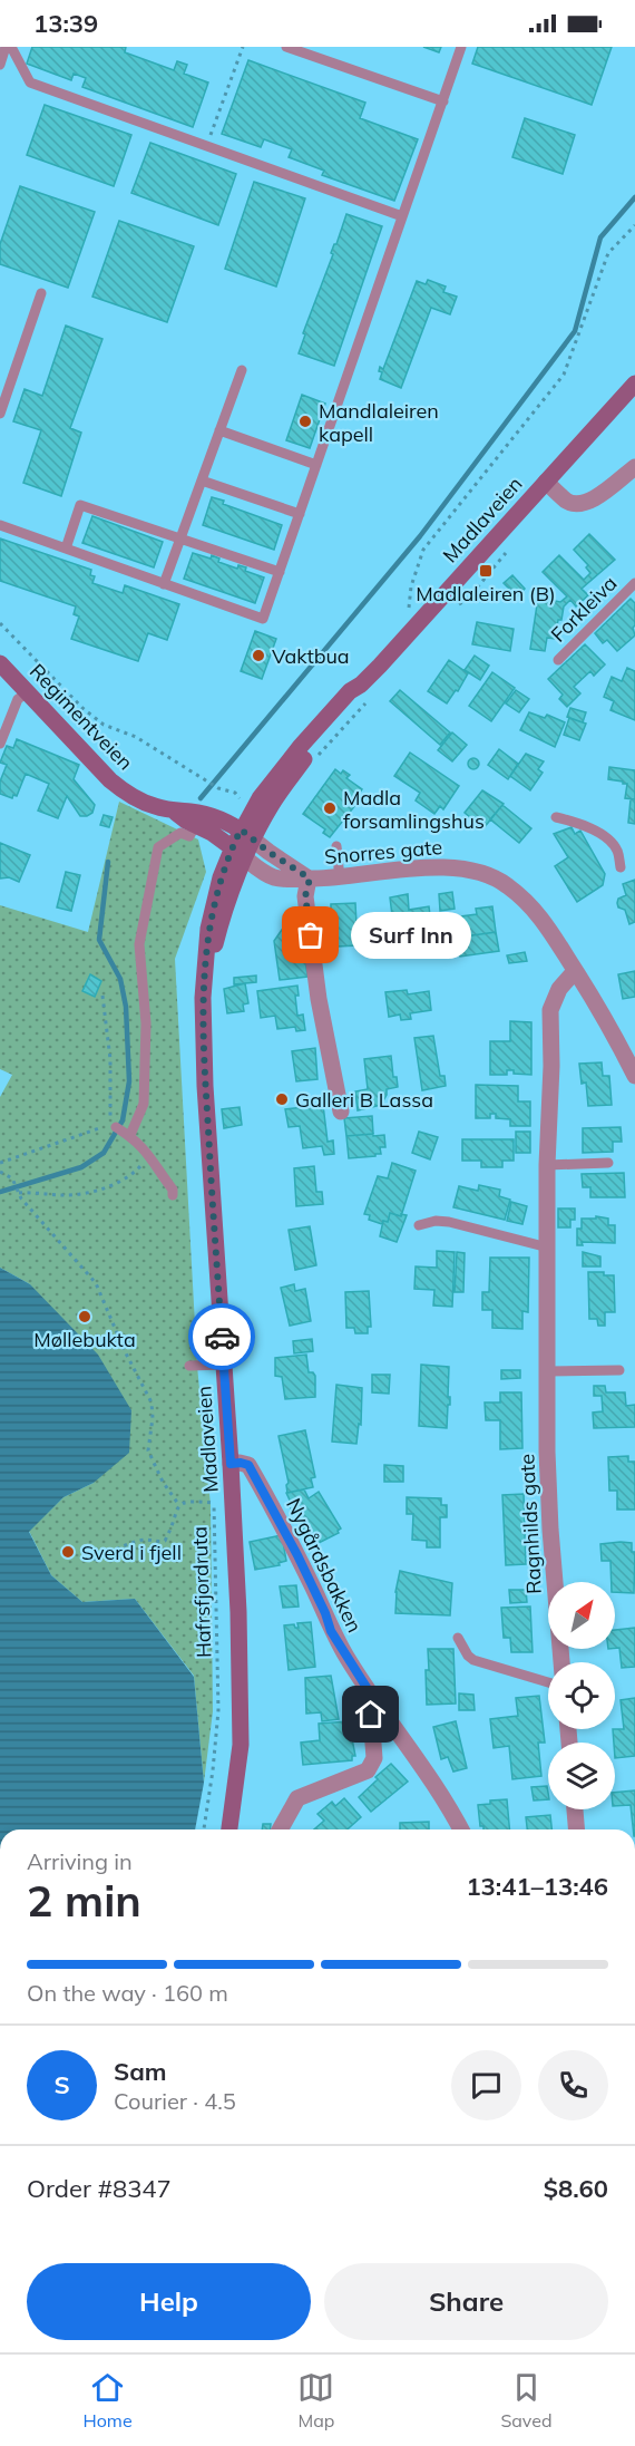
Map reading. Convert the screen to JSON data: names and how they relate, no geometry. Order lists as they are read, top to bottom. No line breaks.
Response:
{"streets":{"main road":["Madlaveien","Regimentveien"],"street":["Snorres gate","Ragnhilds gate","Nygårdsbakken"],"lane":["Forkleiva"],"path":["Hafrsfjordruta"]},"crossings":[["Madlaveien","Regimentveien"],["Madlaveien","Snorres gate"],["Madlaveien","Nygårdsbakken"],["Regimentveien","Snorres gate"],["Snorres gate","Ragnhilds gate"]],"places":{"other":["Mandlaleiren kapell","Vaktbua","Madla forsamlingshus","Surf Inn","Galleri B Lassa","Møllebukta","Sverd i fjell"],"transit":["Madlaleiren (B)"]},"north":"top right","page":{"status":"13:39","bubble":"Surf Inn","heading":["2 min","Arriving in","13:41–13:46"],"panel":["Sam","Courier · 4.5","Order #8347","$8.60"],"bar":"On the way · 160 m","round":"S","buttons":["Help","Share"],"tabs":["Home","Map","Saved"]}}
